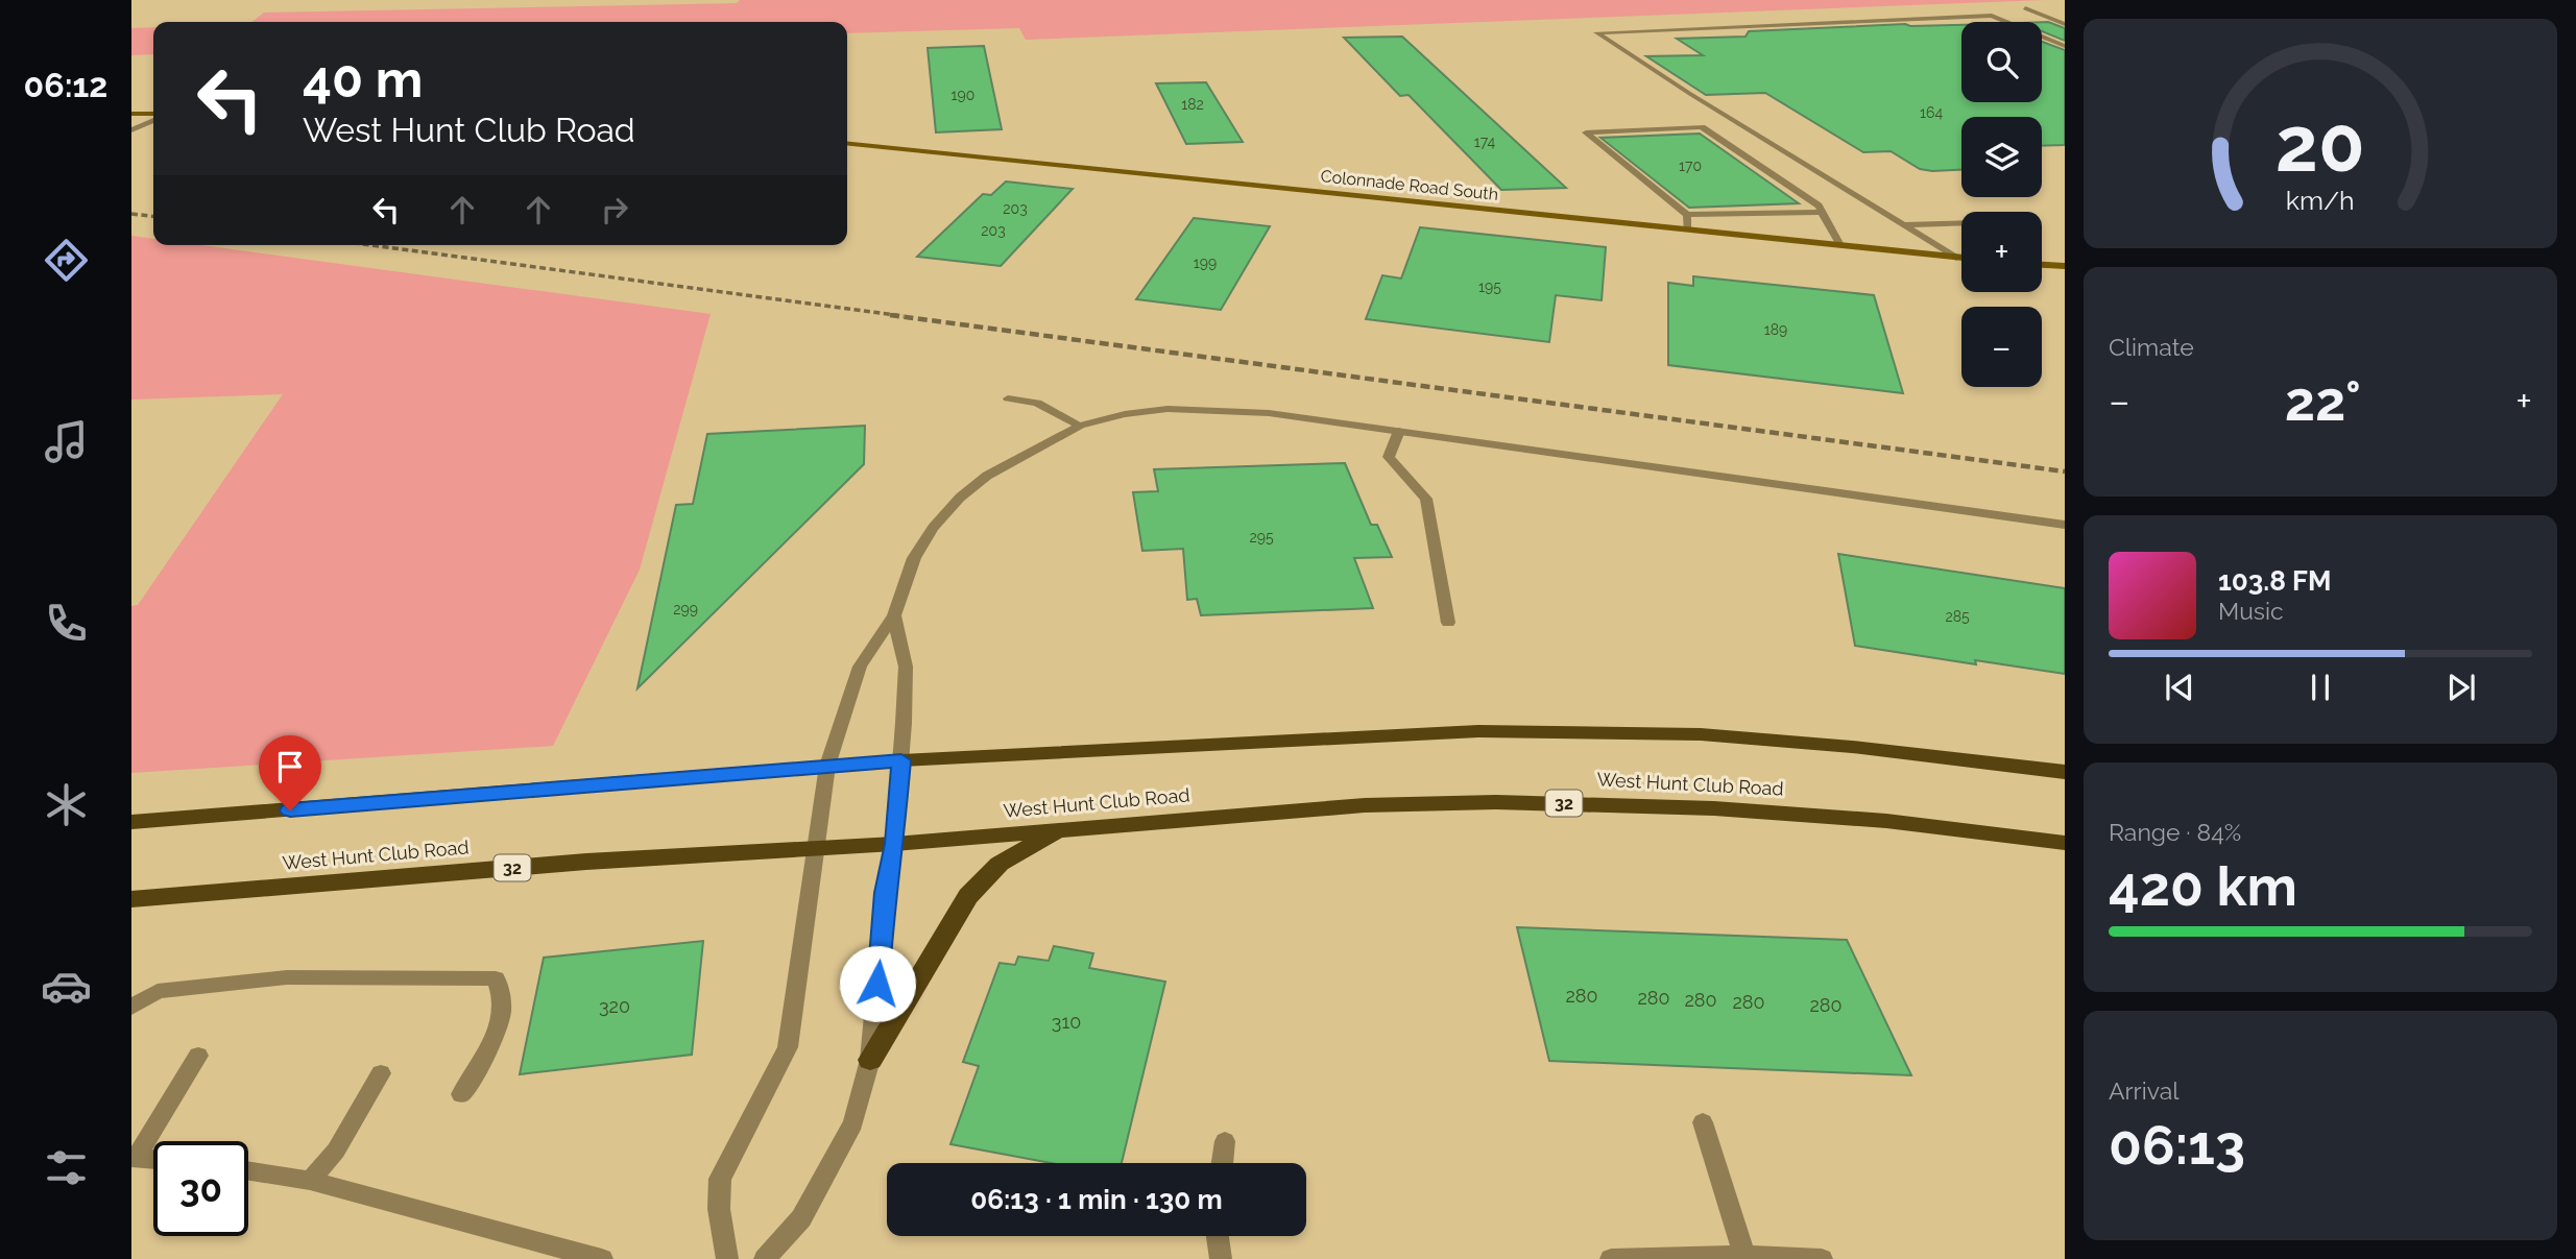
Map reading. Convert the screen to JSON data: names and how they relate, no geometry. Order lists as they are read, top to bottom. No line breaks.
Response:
{"streets":{"main road":["West Hunt Club Road","32"],"street":["Colonnade Road South"]},"house_numbers":["190","182","164","174","170","203","203","199","195","189","295","299","285","280","280","280","280","280","320","310"],"page":{"tabs":"06:12","map_buttons":["+","−"],"turn":["40 m","West Hunt Club Road"],"tile":["Climate",["Range · 84%","420 km"],["Arrival","06:13"]],"heat":["−","22°","+"],"song":["103.8 FM","Music"],"limit":"30","trip":"06:13 · 1 min · 130 m","gauge":["20","km/h"]}}
